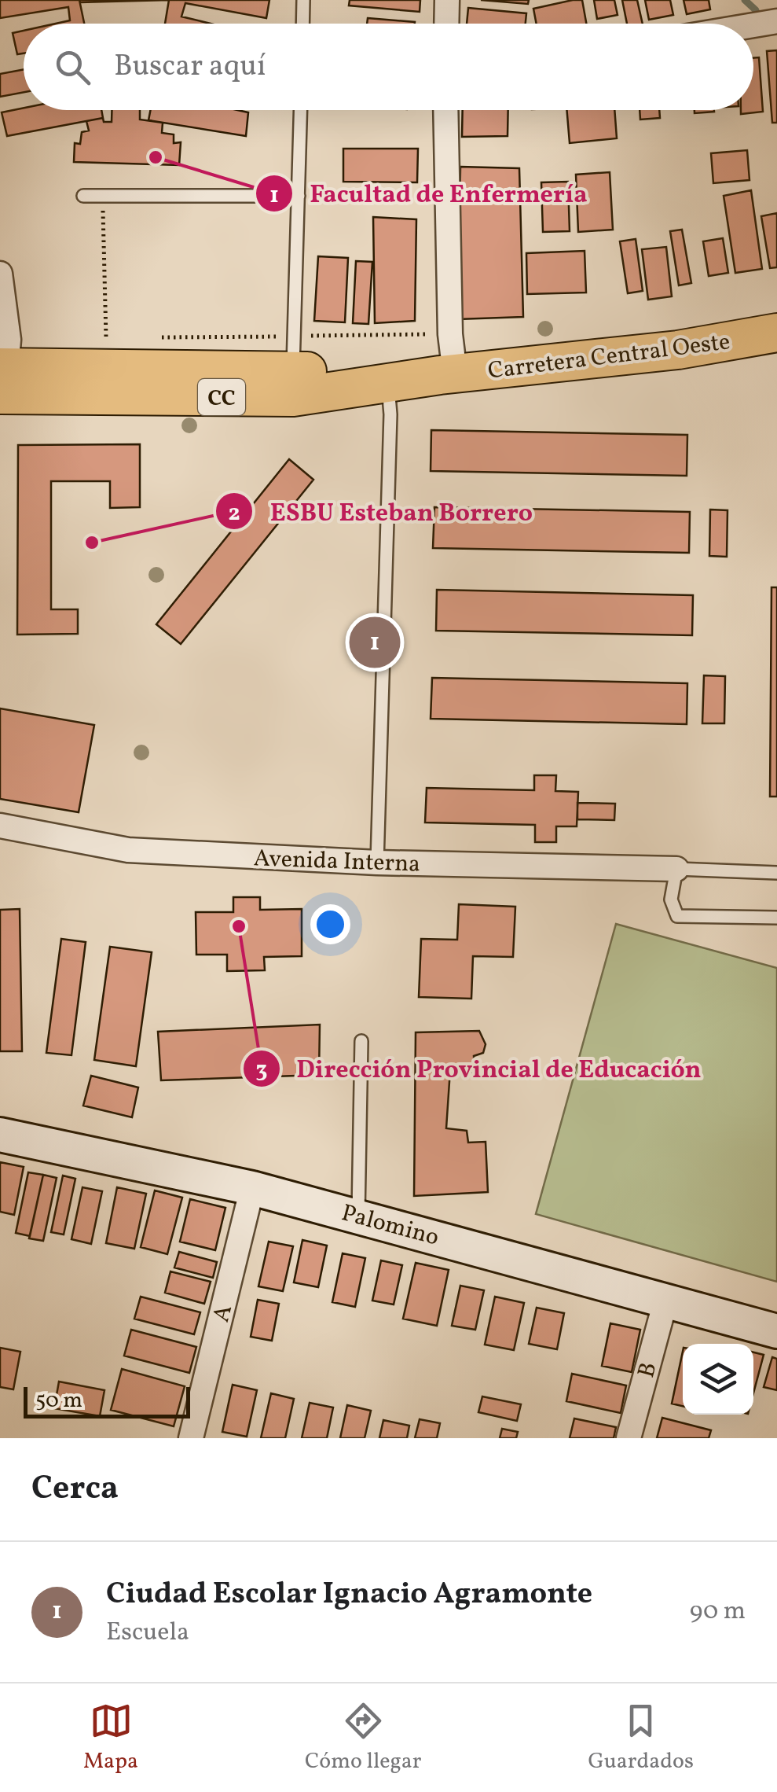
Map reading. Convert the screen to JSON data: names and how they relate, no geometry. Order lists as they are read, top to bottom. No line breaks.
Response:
{"streets":{"main road":["Carretera Central Oeste","CC"],"street":["Avenida Interna","Palomino","A","B"]},"crossings":[["Palomino","A"],["Palomino","B"]],"places":["Facultad de Enfermería","ESBU Esteban Borrero","Dirección Provincial de Educación"],"scale_bar":"50 m","page":{"search":"Buscar aquí","pins":"1","scale":"50 m","heading":"Cerca","list":[{"mark":"1","name":"Ciudad Escolar Ignacio Agramonte","note":"Escuela","value":"90 m"}],"nav":["Mapa","Cómo llegar","Guardados"]}}
